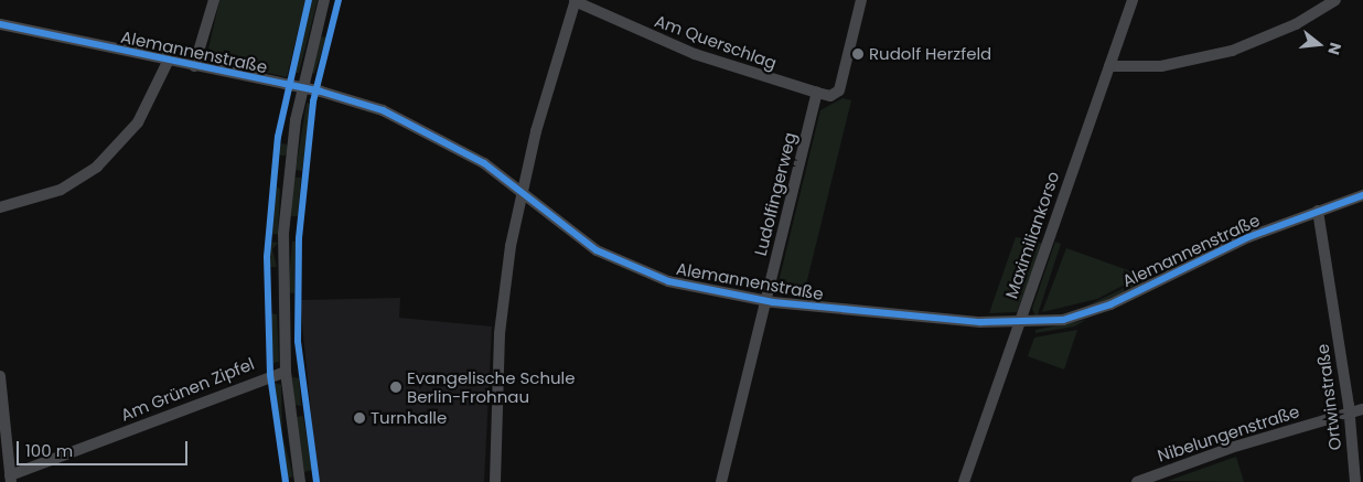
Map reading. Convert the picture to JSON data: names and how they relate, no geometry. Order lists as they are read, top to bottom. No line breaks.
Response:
{"streets":{"street":["Am Querschlag","Alemannenstraße","Ludolfingerweg","Maximiliankorso","Am Grünen Zipfel","Ortwinstraße","Nibelungenstraße"]},"crossings":[["Am Querschlag","Ludolfingerweg"],["Alemannenstraße","Ludolfingerweg"],["Alemannenstraße","Maximiliankorso"],["Alemannenstraße","Ortwinstraße"],["Ortwinstraße","Nibelungenstraße"]],"places":["Rudolf Herzfeld","Evangelische Schule Berlin-Frohnau","Turnhalle"],"scale_bar":"100 m","north":"right"}
